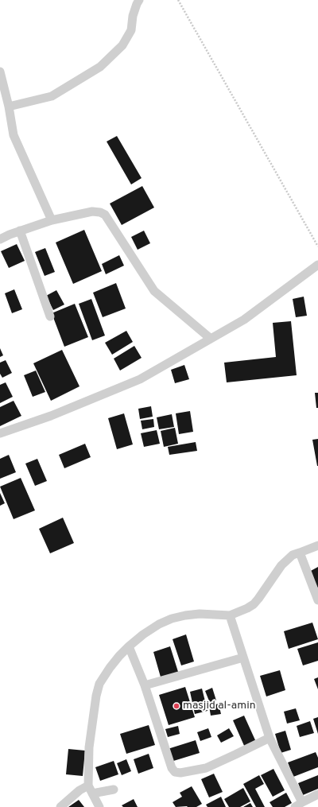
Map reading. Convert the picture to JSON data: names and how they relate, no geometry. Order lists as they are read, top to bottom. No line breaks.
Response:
{"places":["masjid al-amin"]}
